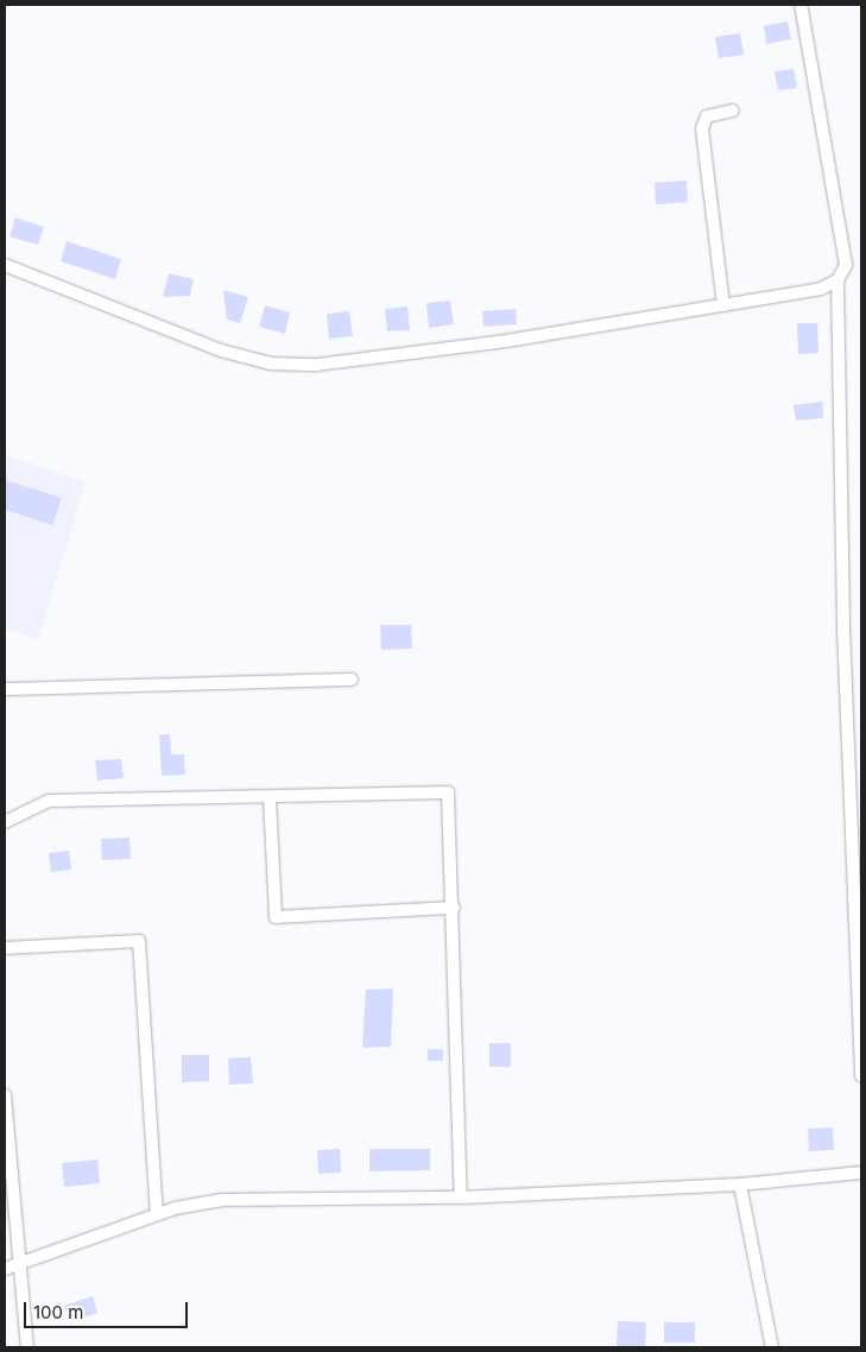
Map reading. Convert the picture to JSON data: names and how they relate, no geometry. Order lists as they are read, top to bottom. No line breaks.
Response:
{"scale_bar":"100 m"}
